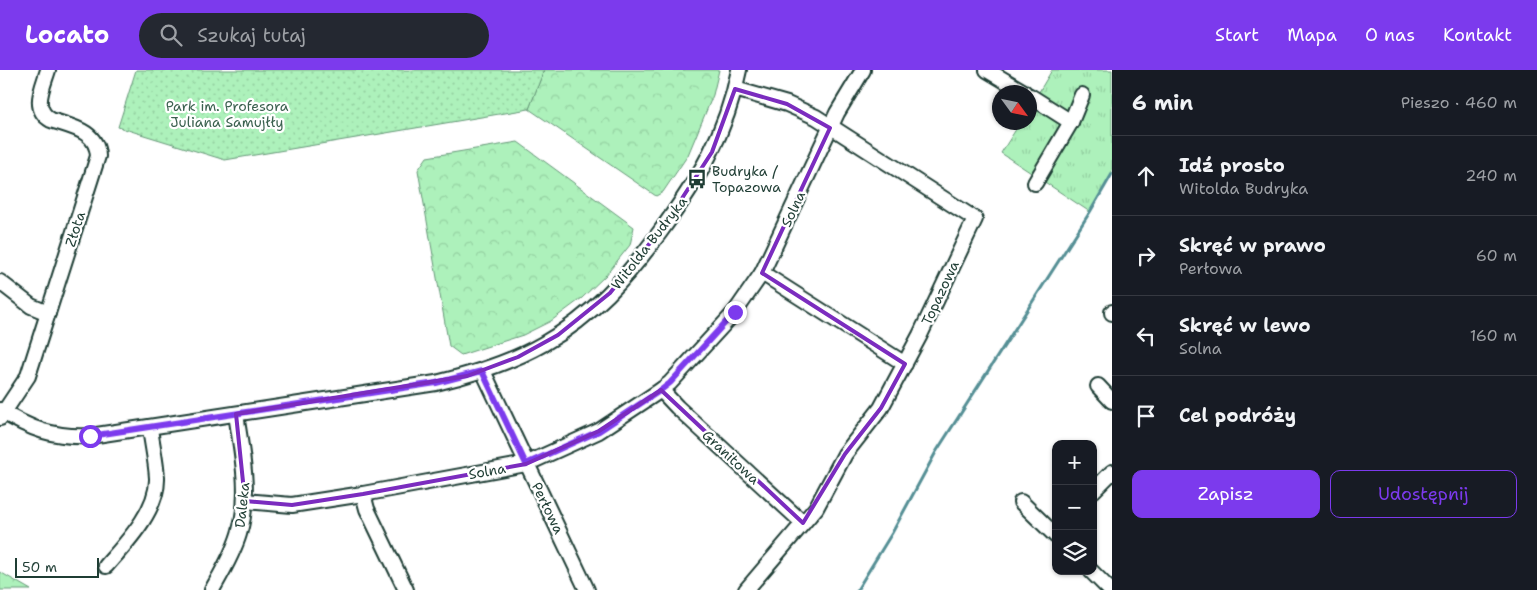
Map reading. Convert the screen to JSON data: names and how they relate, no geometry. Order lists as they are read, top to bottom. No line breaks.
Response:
{"streets":{"street":["Solna","Złota","Witolda Budryka","Topazowa","Granitowa","Daleka","Perłowa"]},"crossings":[["Solna","Topazowa"],["Solna","Granitowa"],["Solna","Daleka"],["Solna","Perłowa"],["Złota","Witolda Budryka"],["Witolda Budryka","Topazowa"],["Witolda Budryka","Daleka"],["Witolda Budryka","Perłowa"],["Topazowa","Granitowa"]],"parks":["Park im. Profesora Juliana Samujłły"],"places":{"bus stop":["Budryka / Topazowa"]},"scale_bar":"50 m","north":"bottom right","page":{"header":"Locato","search":"Szukaj tutaj","nav":["Start","Mapa","O nas","Kontakt"],"heading":["6 min","Pieszo · 460 m"],"list":[["Idź prosto","Witolda Budryka","240 m"],["Skręć w prawo","Perłowa","60 m"],["Skręć w lewo","Solna","160 m"],"Cel podróży"],"map_buttons":["+","−"],"buttons":["Zapisz","Udostępnij"],"scale":"50 m"}}
